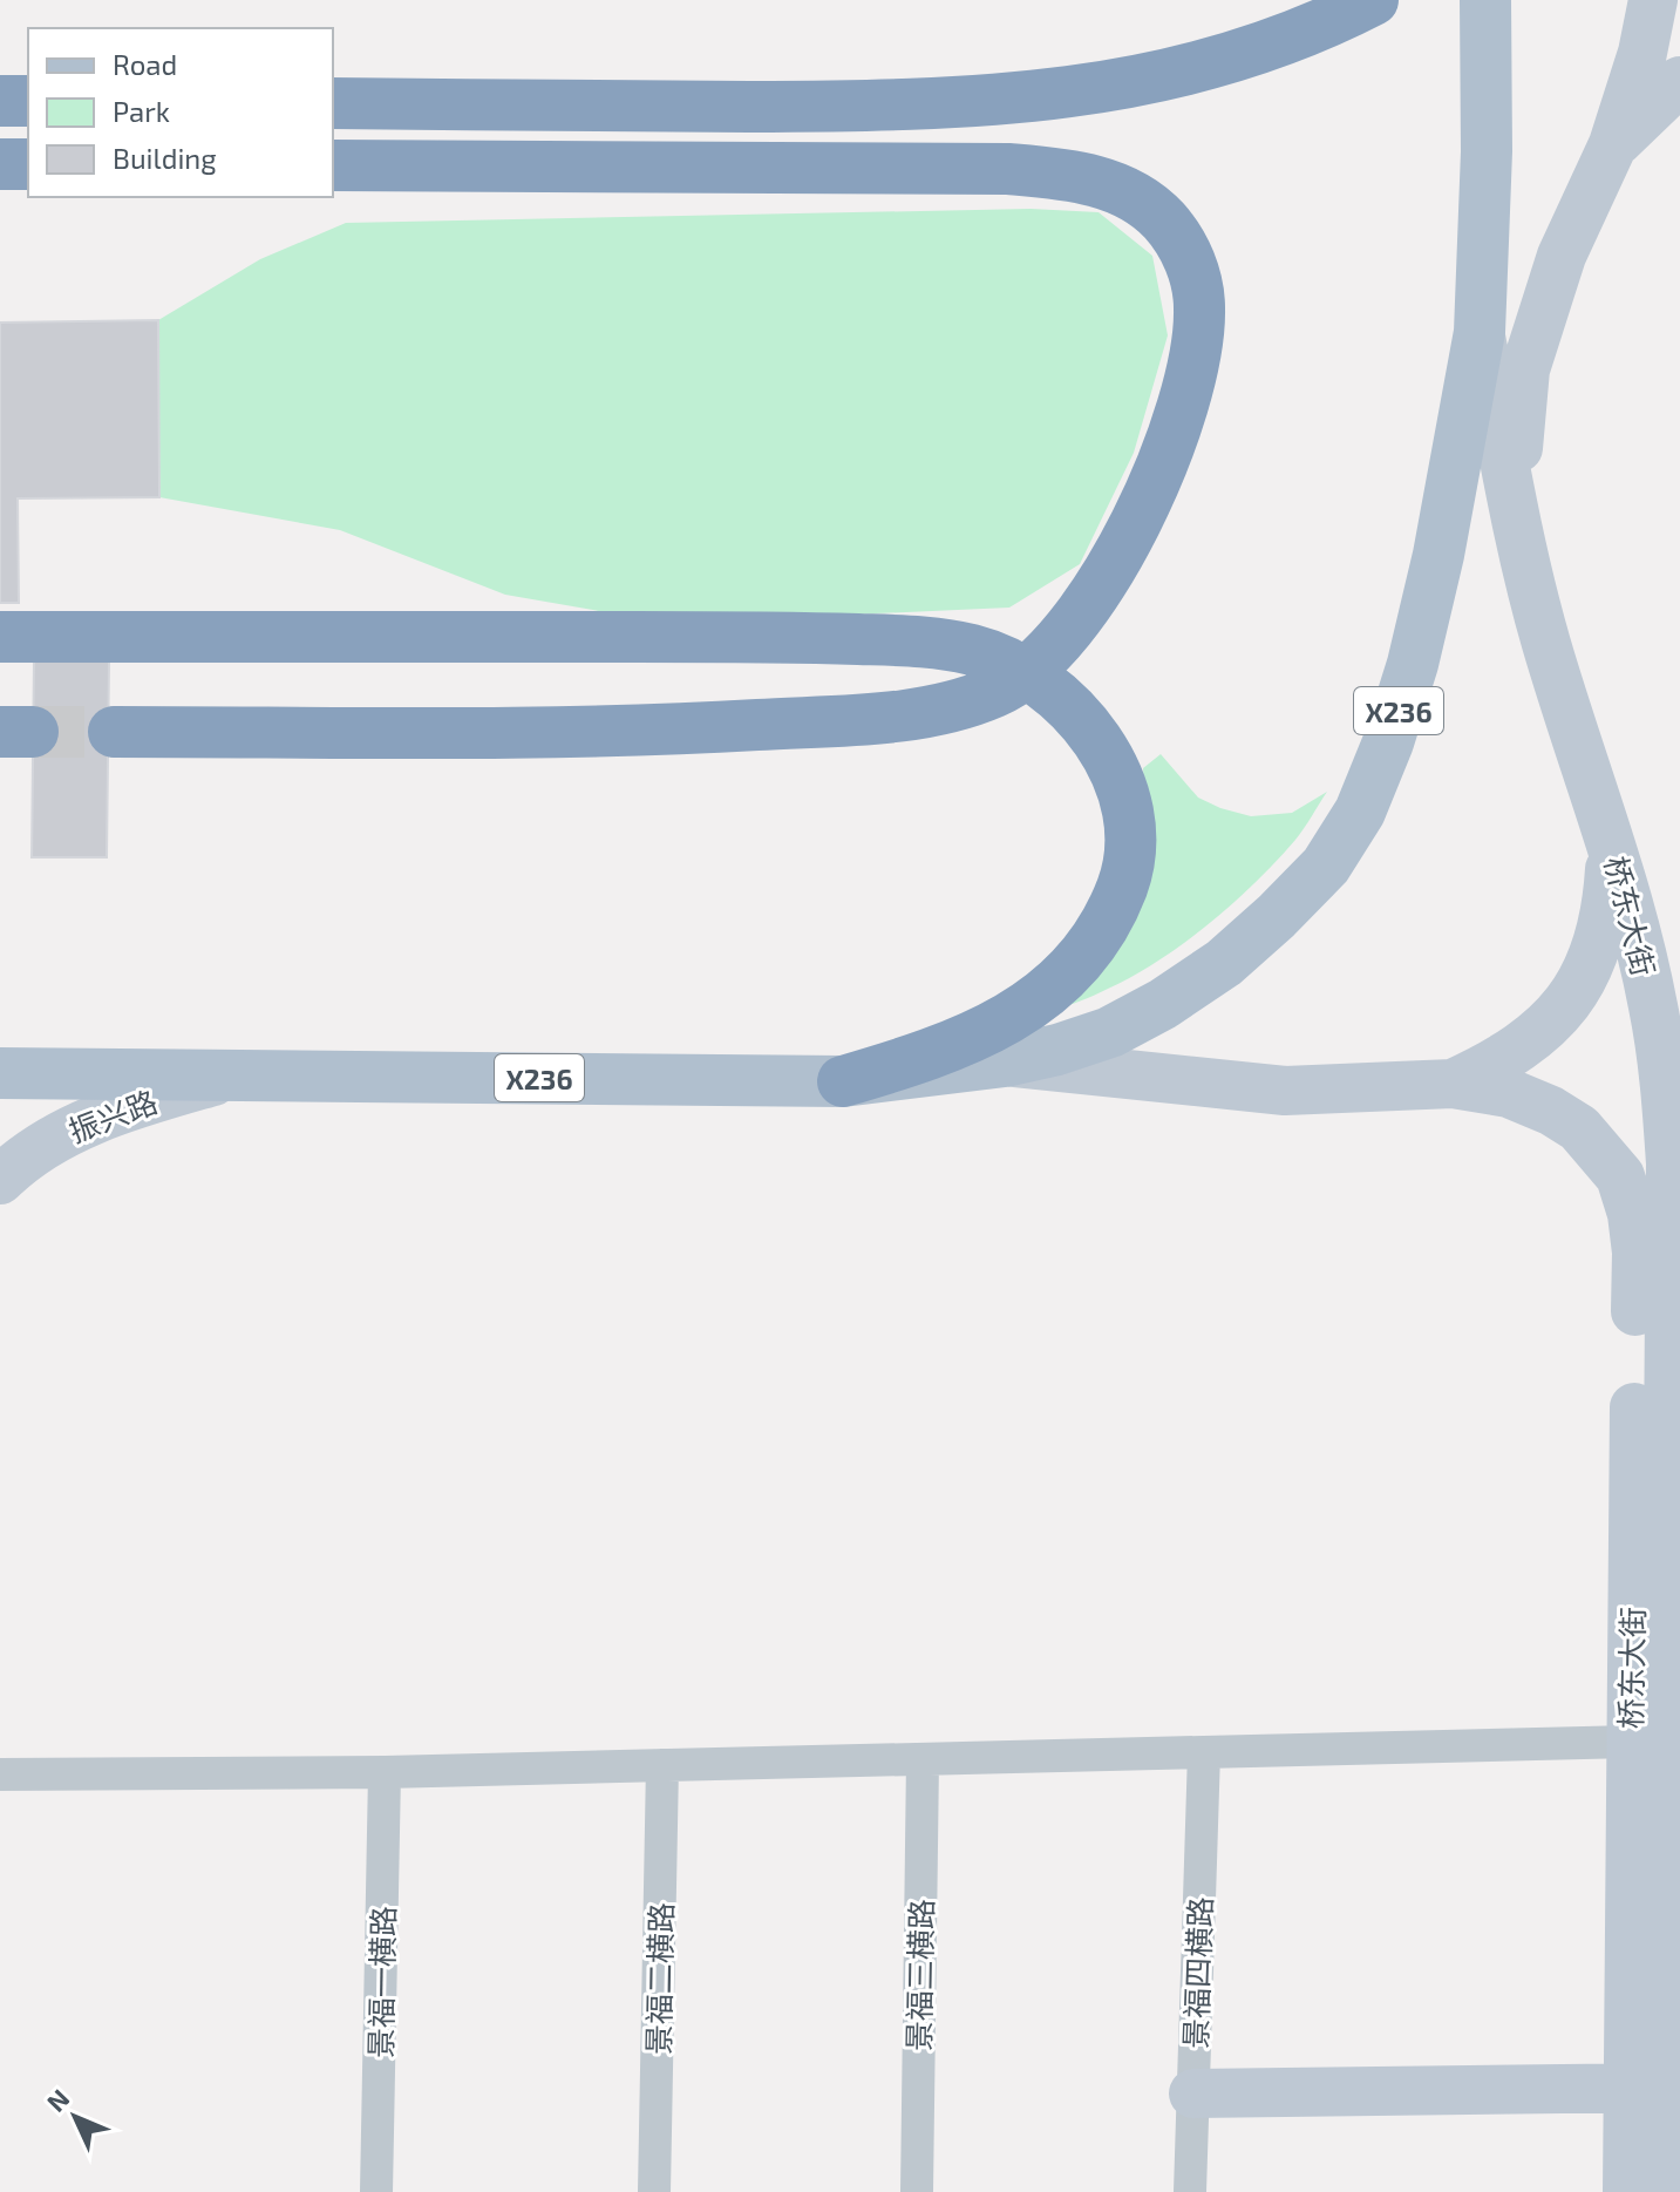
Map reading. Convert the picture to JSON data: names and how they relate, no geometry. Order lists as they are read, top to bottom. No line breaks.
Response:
{"streets":{"main road":["X236"],"street":["桥东大街","振兴路","景福四横路","景福三横路","景福二横路","景福一横路"]},"crossings":[["X236","桥东大街"],["X236","振兴路"]],"legend":["Road","Park","Building"],"north":"top left"}
